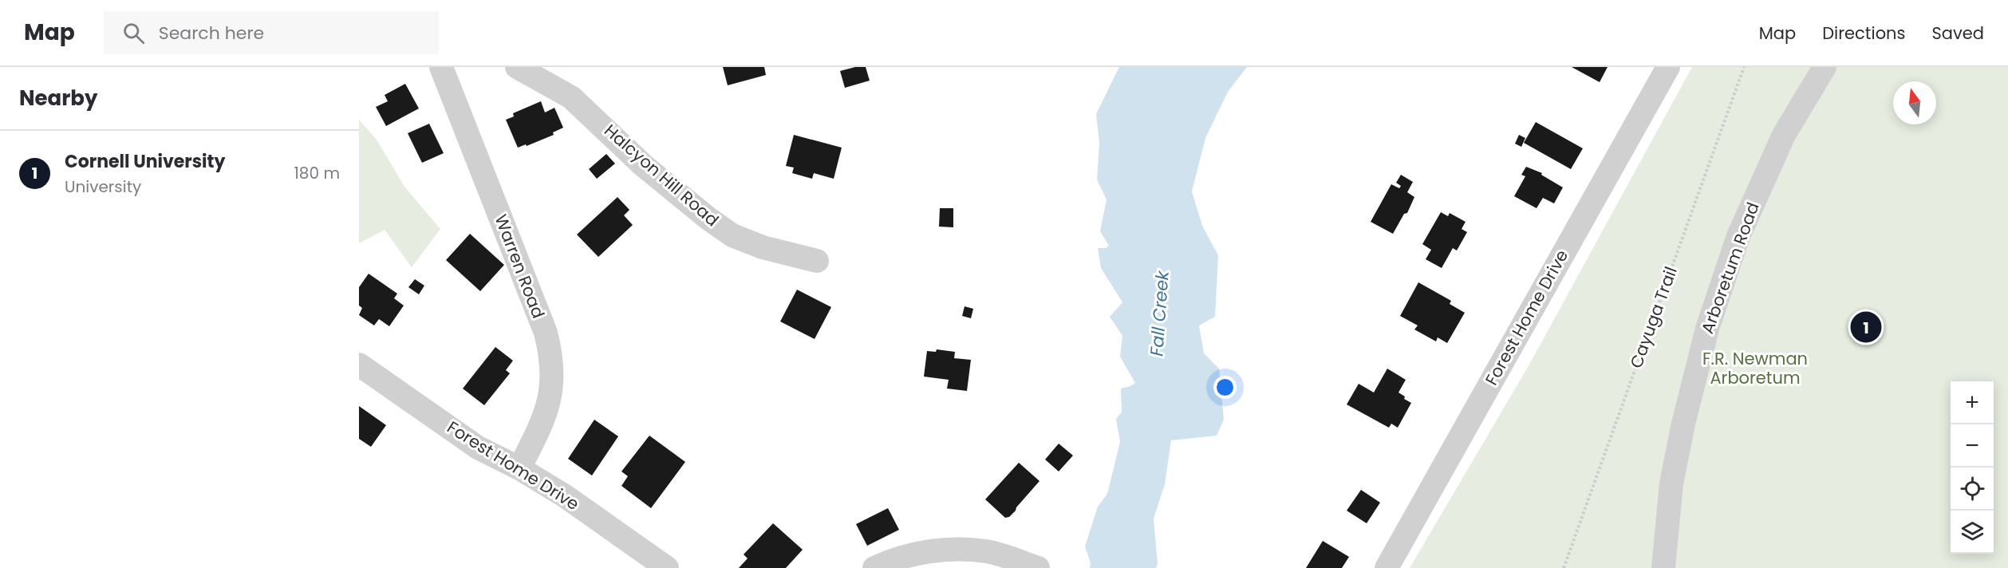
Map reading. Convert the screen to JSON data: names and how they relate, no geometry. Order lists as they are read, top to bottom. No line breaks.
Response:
{"streets":{"street":["Halcyon Hill Road","Warren Road","Arboretum Road","Forest Home Drive"],"path":["Cayuga Trail"]},"crossings":[["Warren Road","Forest Home Drive"]],"water":["Fall Creek"],"parks":["F.R. Newman Arboretum"],"north":"top","page":{"header":"Map","search":"Search here","nav":["Map","Directions","Saved"],"heading":"Nearby","list":[{"mark":"1","name":"Cornell University","note":"University","value":"180 m"}],"pins":"1","map_buttons":["+","−"]}}
